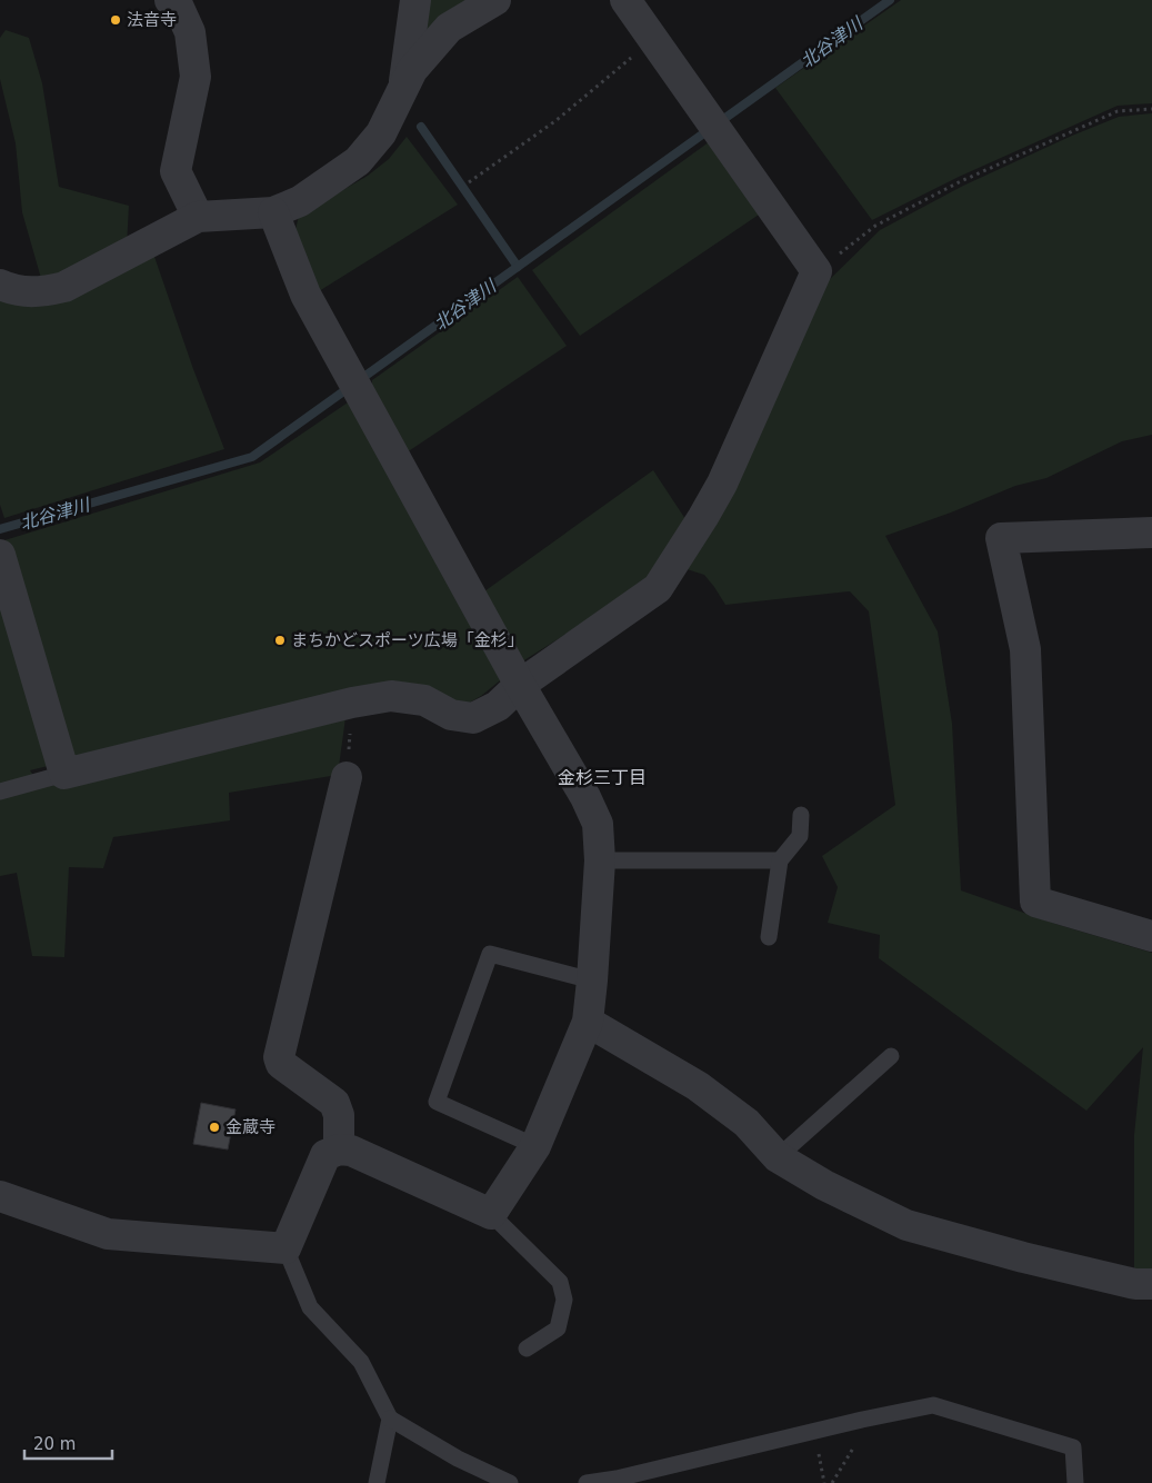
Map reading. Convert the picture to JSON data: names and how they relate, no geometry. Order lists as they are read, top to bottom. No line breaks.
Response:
{"districts":["金杉三丁目"],"water":["北谷津川"],"places":["法音寺","まちかどスポーツ広場「金杉」","金蔵寺"],"scale_bar":"20 m"}
